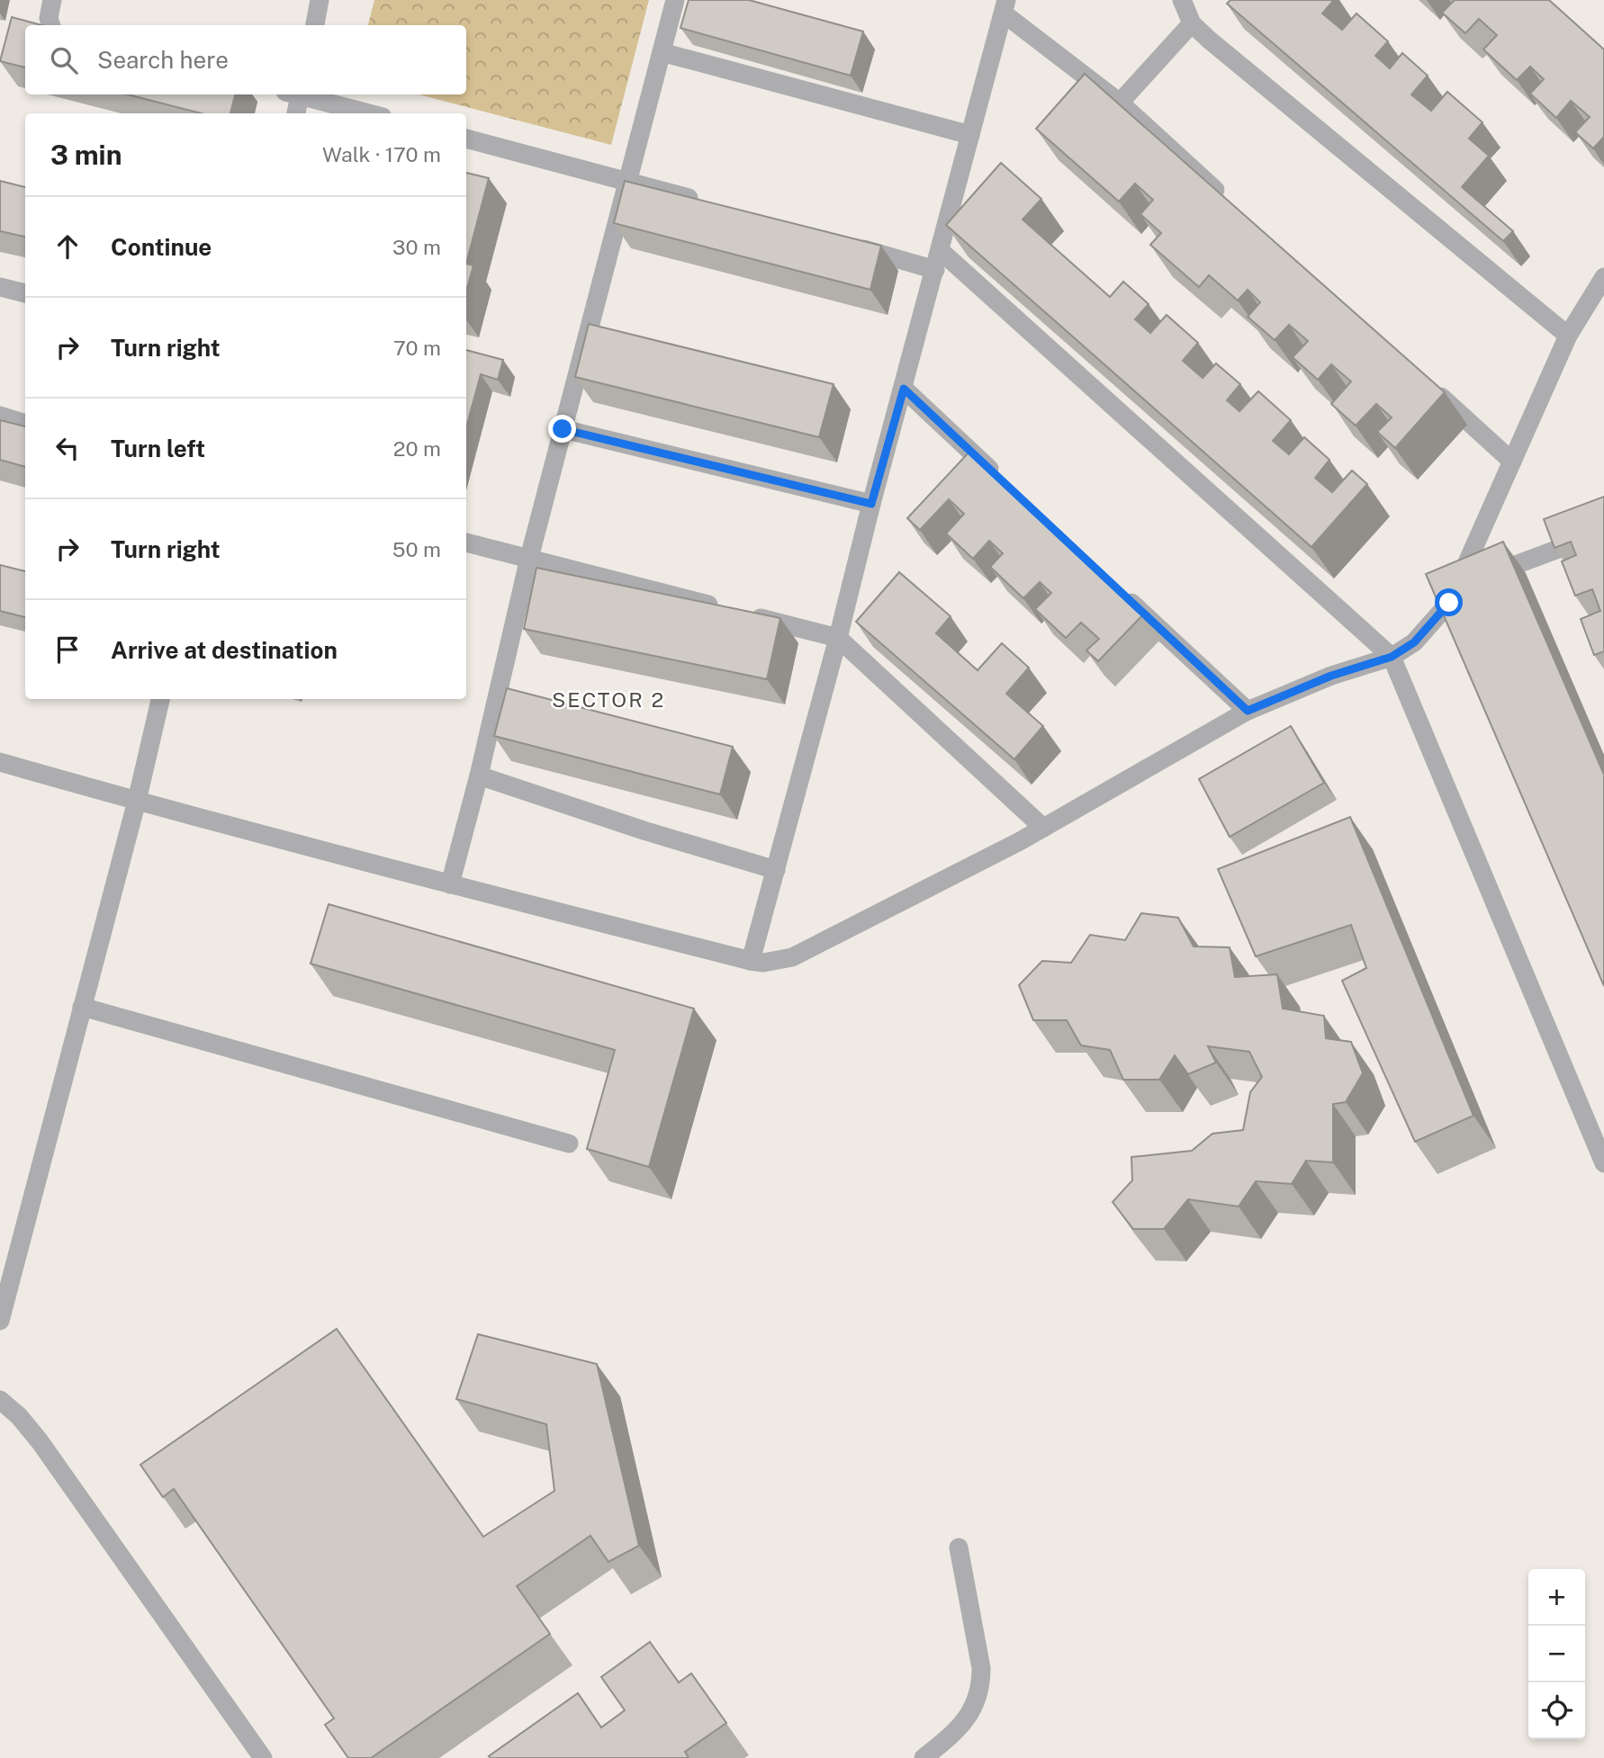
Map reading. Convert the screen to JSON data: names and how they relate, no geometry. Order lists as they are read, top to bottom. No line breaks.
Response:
{"districts":["SECTOR 2"],"page":{"search":"Search here","heading":["3 min","Walk · 170 m"],"list":[["Continue","30 m"],["Turn right","70 m"],["Turn left","20 m"],["Turn right","50 m"],"Arrive at destination"],"map_buttons":["+","−"]}}
